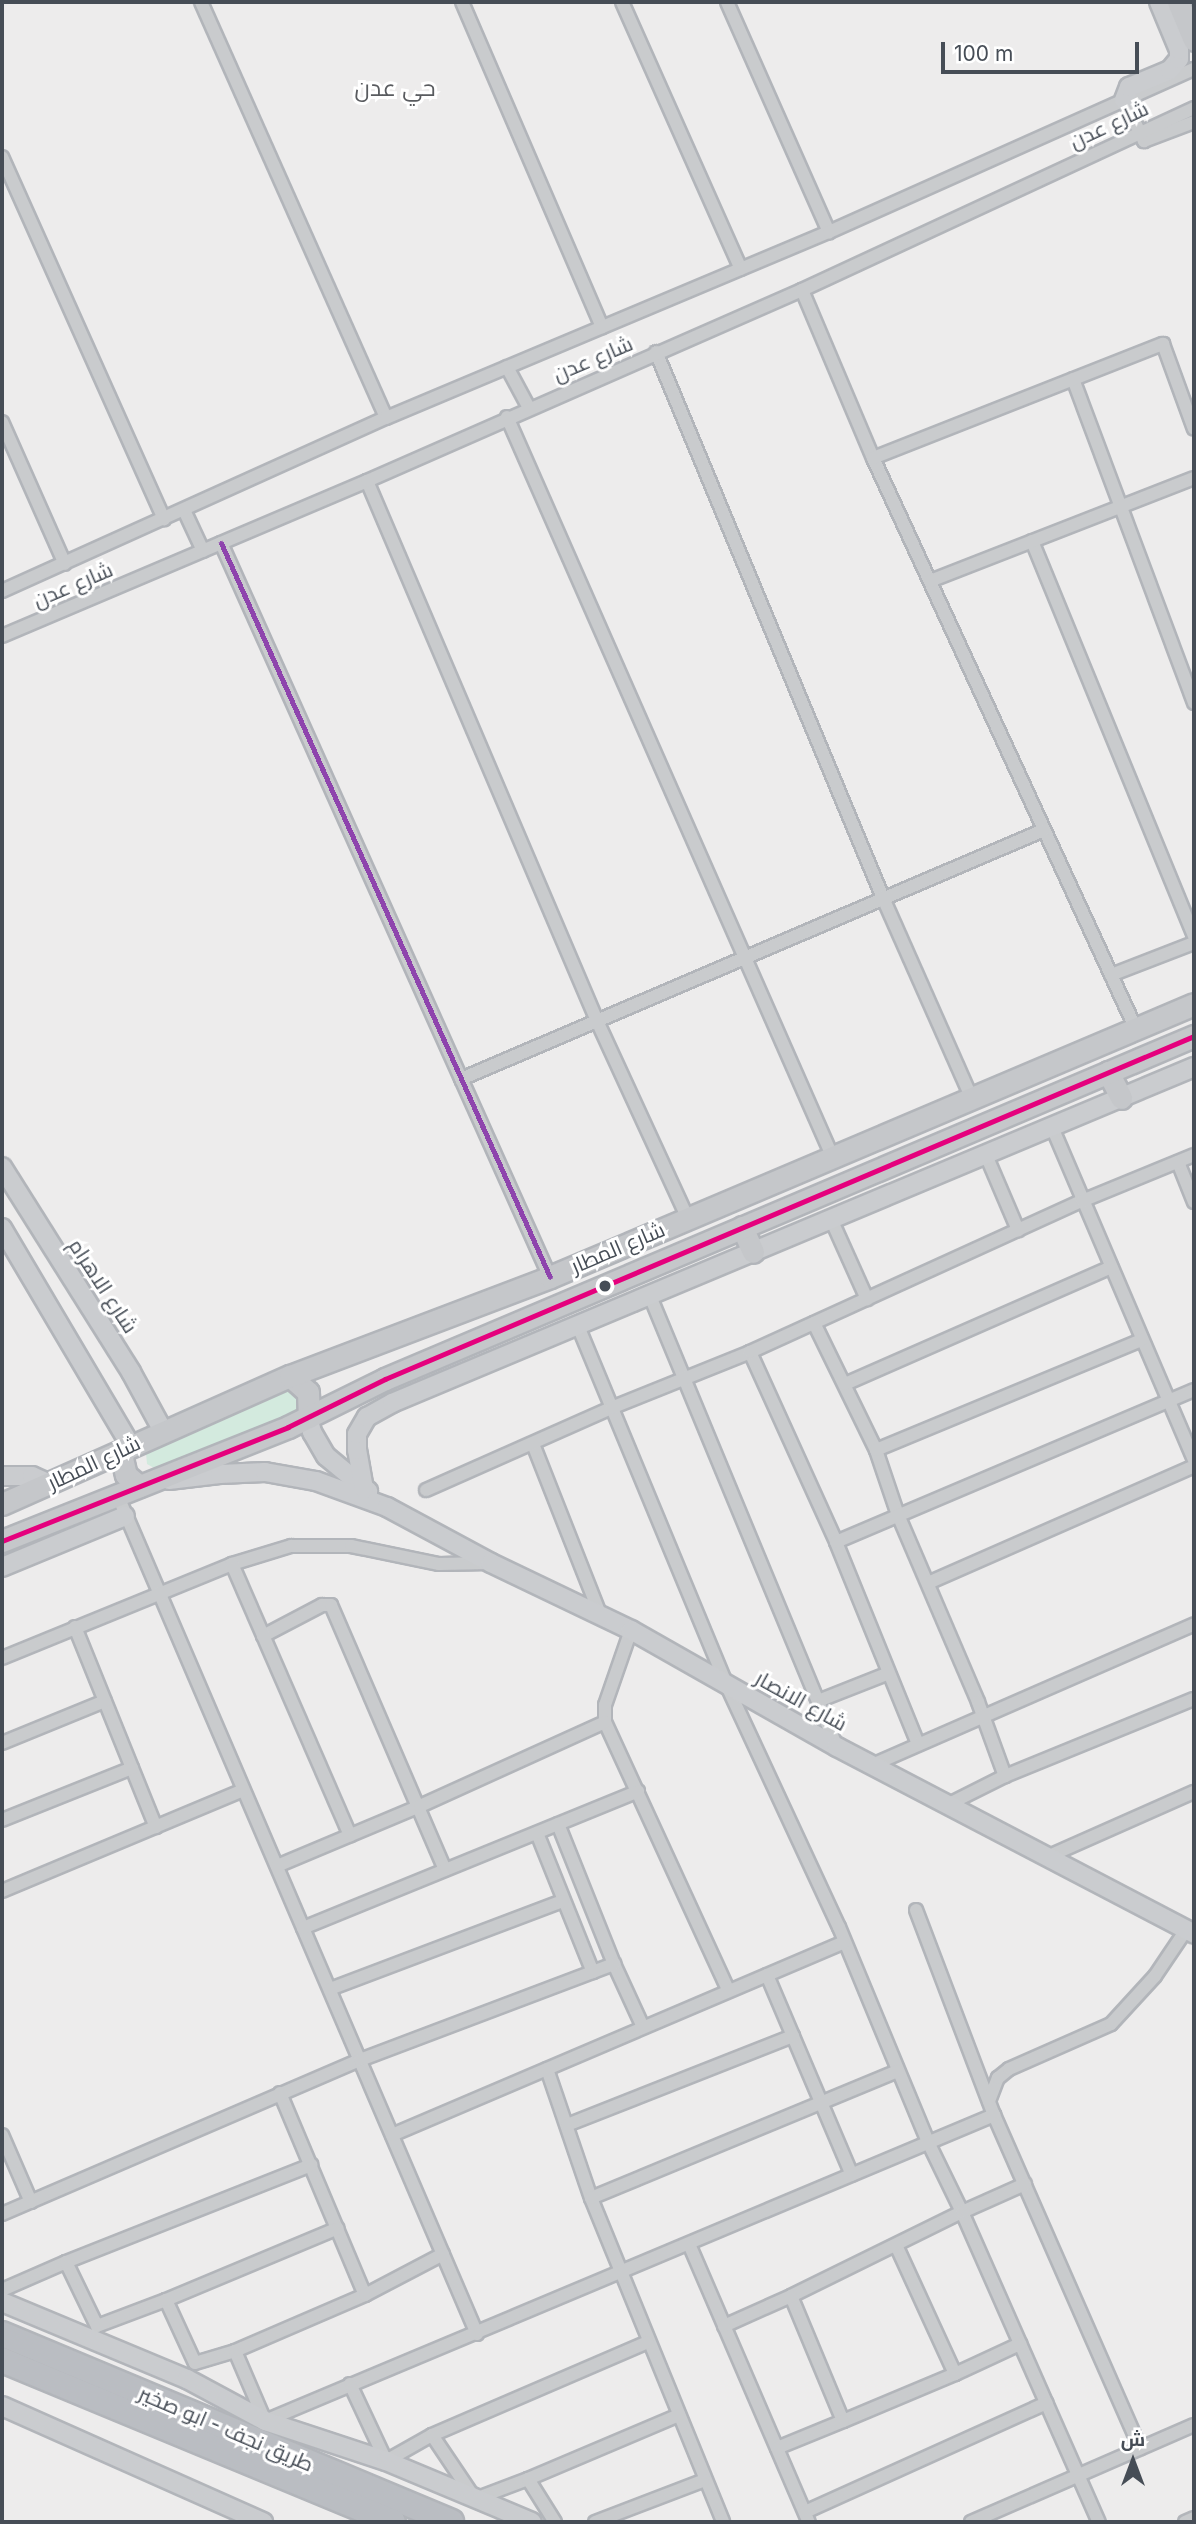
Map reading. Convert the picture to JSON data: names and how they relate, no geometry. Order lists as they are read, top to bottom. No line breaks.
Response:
{"streets":{"highway":["طريق نجف - ابو صخير"],"main road":["شارع المطار"],"street":["شارع عدن","شارع الاهرام","شارع الانصار"]},"crossings":[["شارع المطار","شارع الاهرام"],["شارع المطار","شارع الانصار"]],"districts":["حي عدن"],"scale_bar":"100 m","north":"top"}
